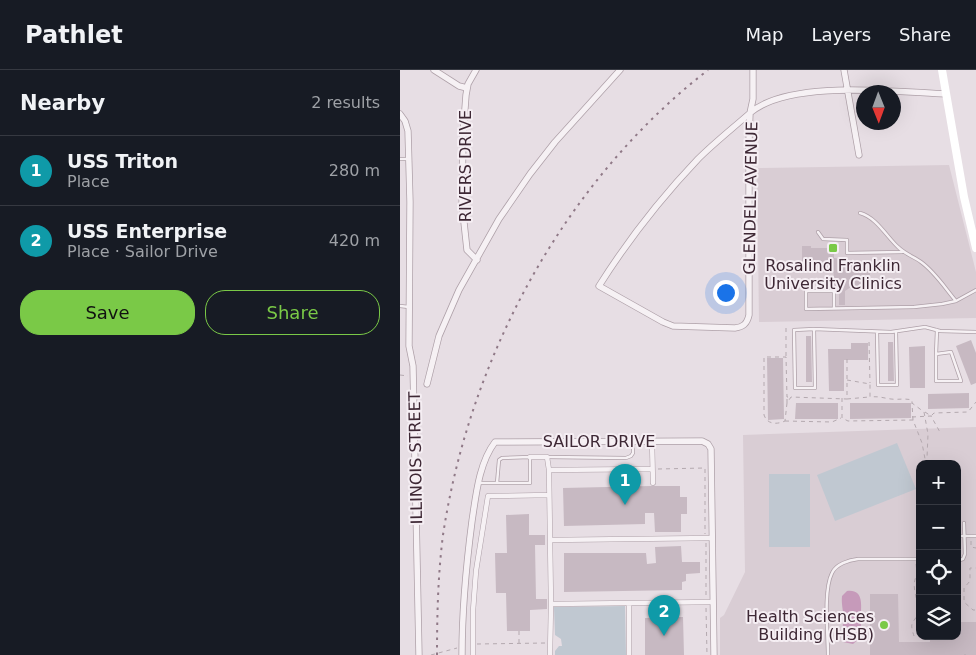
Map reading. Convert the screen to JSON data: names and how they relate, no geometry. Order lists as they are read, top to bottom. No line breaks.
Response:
{"streets":{"street":["RIVERS DRIVE","GLENDELL AVENUE","SAILOR DRIVE","ILLINOIS STREET"]},"places":{"transit":["Rosalind Franklin University Clinics"],"other":["Health Sciences Building (HSB)"]},"north":"bottom","page":{"header":"Pathlet","nav":["Map","Layers","Share"],"heading":["Nearby","2 results"],"list":[{"mark":"1","name":"USS Triton","note":"Place","value":"280 m"},{"mark":"2","name":"USS Enterprise","note":"Place · Sailor Drive","value":"420 m"}],"buttons":["Save","Share"],"map_buttons":["+","−"],"pins":["1","2"]}}
